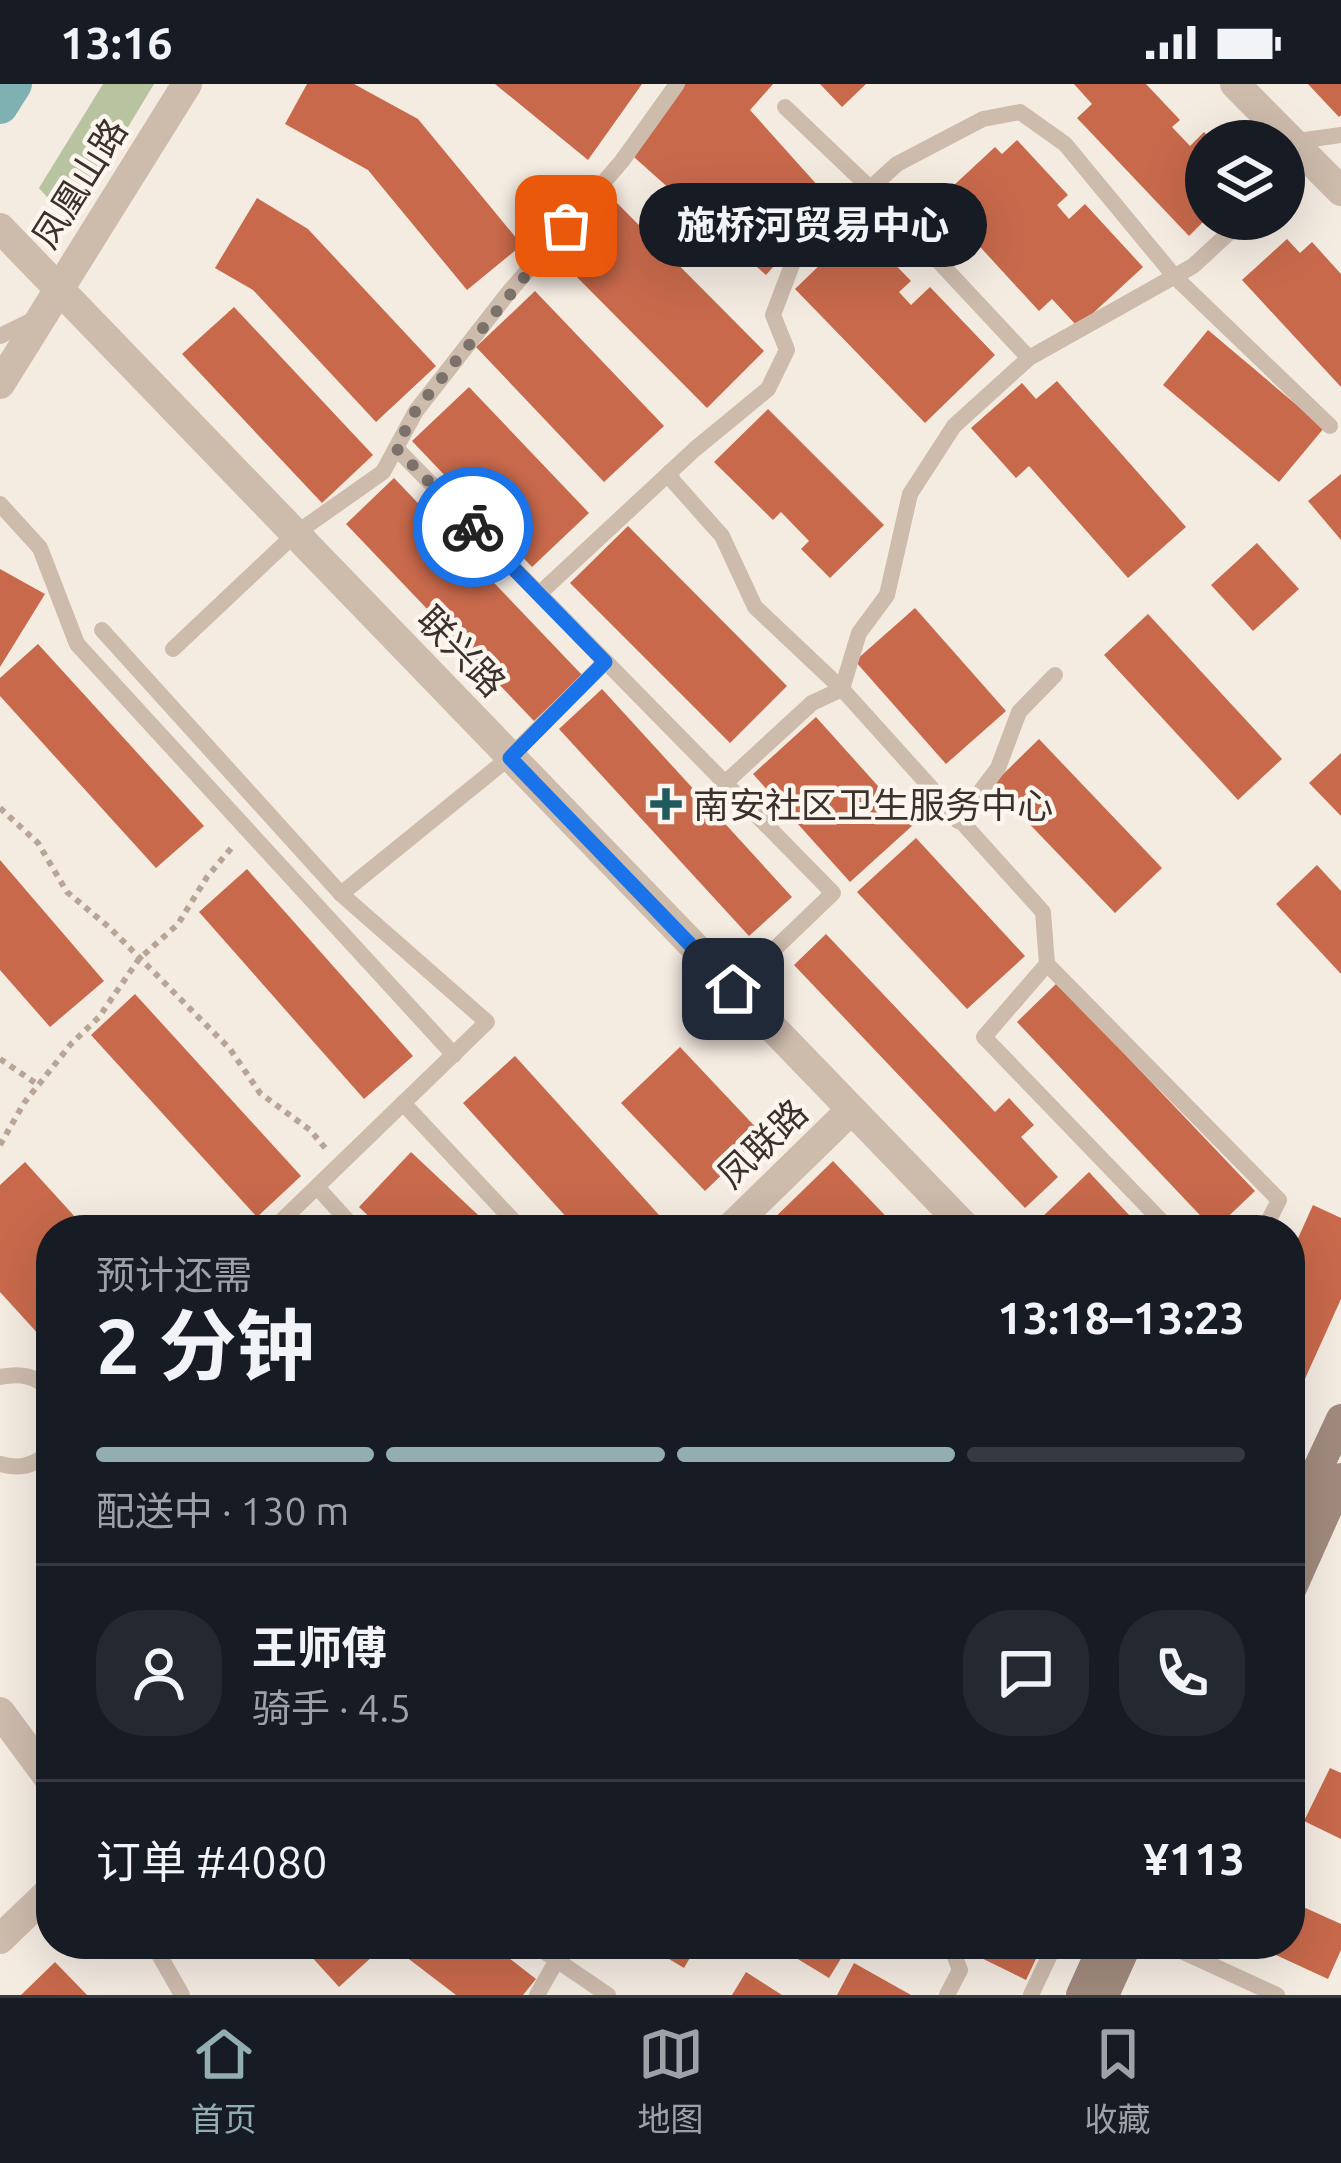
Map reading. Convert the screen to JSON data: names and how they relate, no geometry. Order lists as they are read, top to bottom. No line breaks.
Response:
{"streets":{"street":["凤凰山路","联兴路","凤联路"]},"crossings":[["凤凰山路","联兴路"],["联兴路","凤联路"]],"places":{"other":["施桥河贸易中心"],"health":["南安社区卫生服务中心"]},"page":{"status":"13:16","bubble":"施桥河贸易中心","heading":["2 分钟","预计还需","13:18–13:23"],"panel":["王师傅","骑手 · 4.5","订单 #4080","¥113"],"bar":"配送中 · 130 m","tabs":["首页","地图","收藏"]}}
